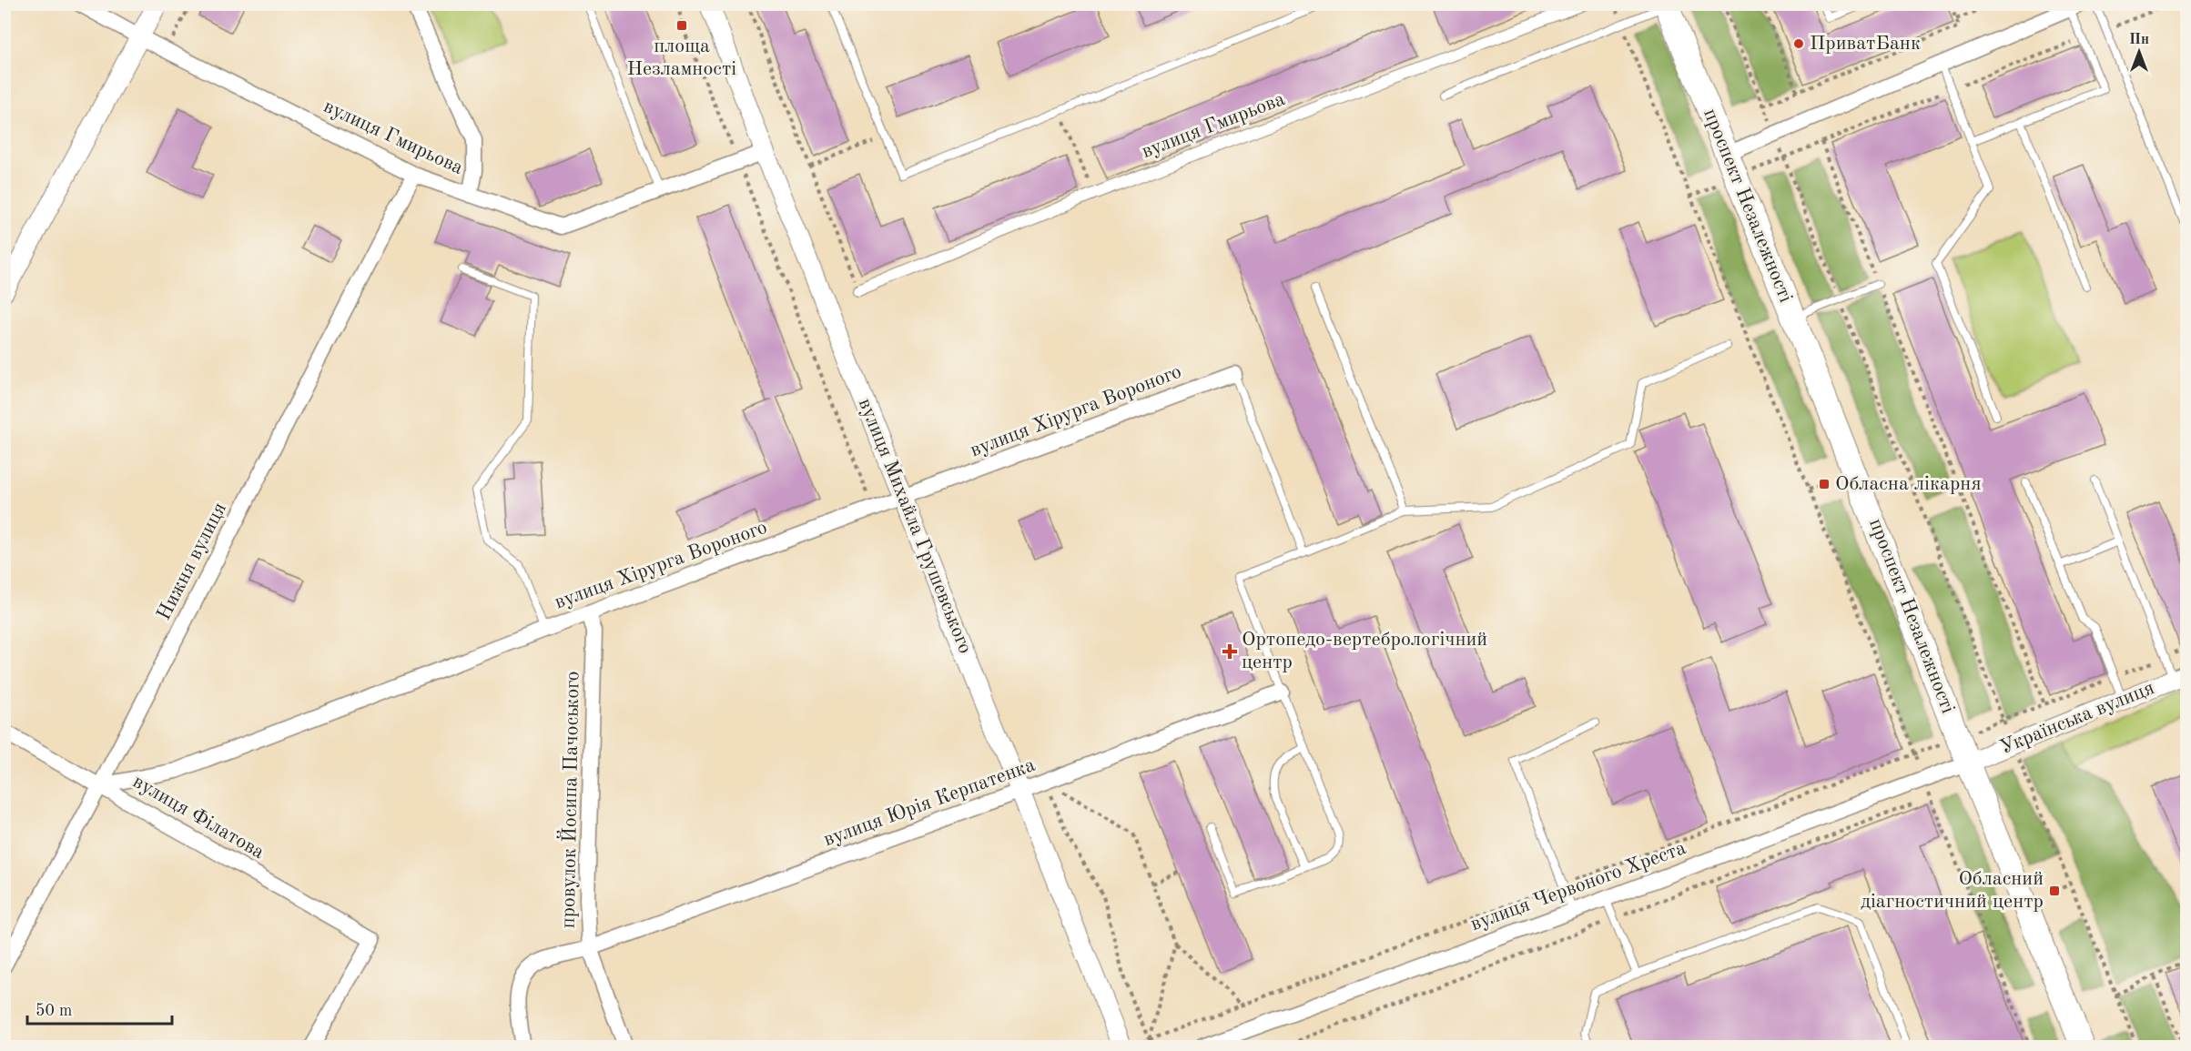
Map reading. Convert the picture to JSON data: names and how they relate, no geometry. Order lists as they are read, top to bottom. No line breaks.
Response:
{"streets":{"main road":["проспект Незалежності"],"street":["вулиця Гмирьова","вулиця Хірурга Вороного","вулиця Михайла Грушевського","Нижня вулиця","Українська вулиця","провулок Йосипа Пачоського","вулиця Юрія Керпатенка","вулиця Філатова","вулиця Червоного Хреста"]},"crossings":[["вулиця Гмирьова","вулиця Михайла Грушевського"],["вулиця Гмирьова","Нижня вулиця"],["проспект Незалежності","Українська вулиця"],["проспект Незалежності","вулиця Червоного Хреста"],["вулиця Хірурга Вороного","вулиця Михайла Грушевського"],["вулиця Хірурга Вороного","Нижня вулиця"],["вулиця Хірурга Вороного","провулок Йосипа Пачоського"],["вулиця Хірурга Вороного","вулиця Філатова"],["вулиця Михайла Грушевського","вулиця Юрія Керпатенка"],["Нижня вулиця","вулиця Філатова"],["Українська вулиця","вулиця Червоного Хреста"],["провулок Йосипа Пачоського","вулиця Юрія Керпатенка"]],"places":{"transit":["площа Незламності","Обласна лікарня","Обласний діагностичний центр"],"other":["ПриватБанк"],"health":["Ортопедо-вертебрологічний центр"]},"scale_bar":"50 m","north":"top"}
